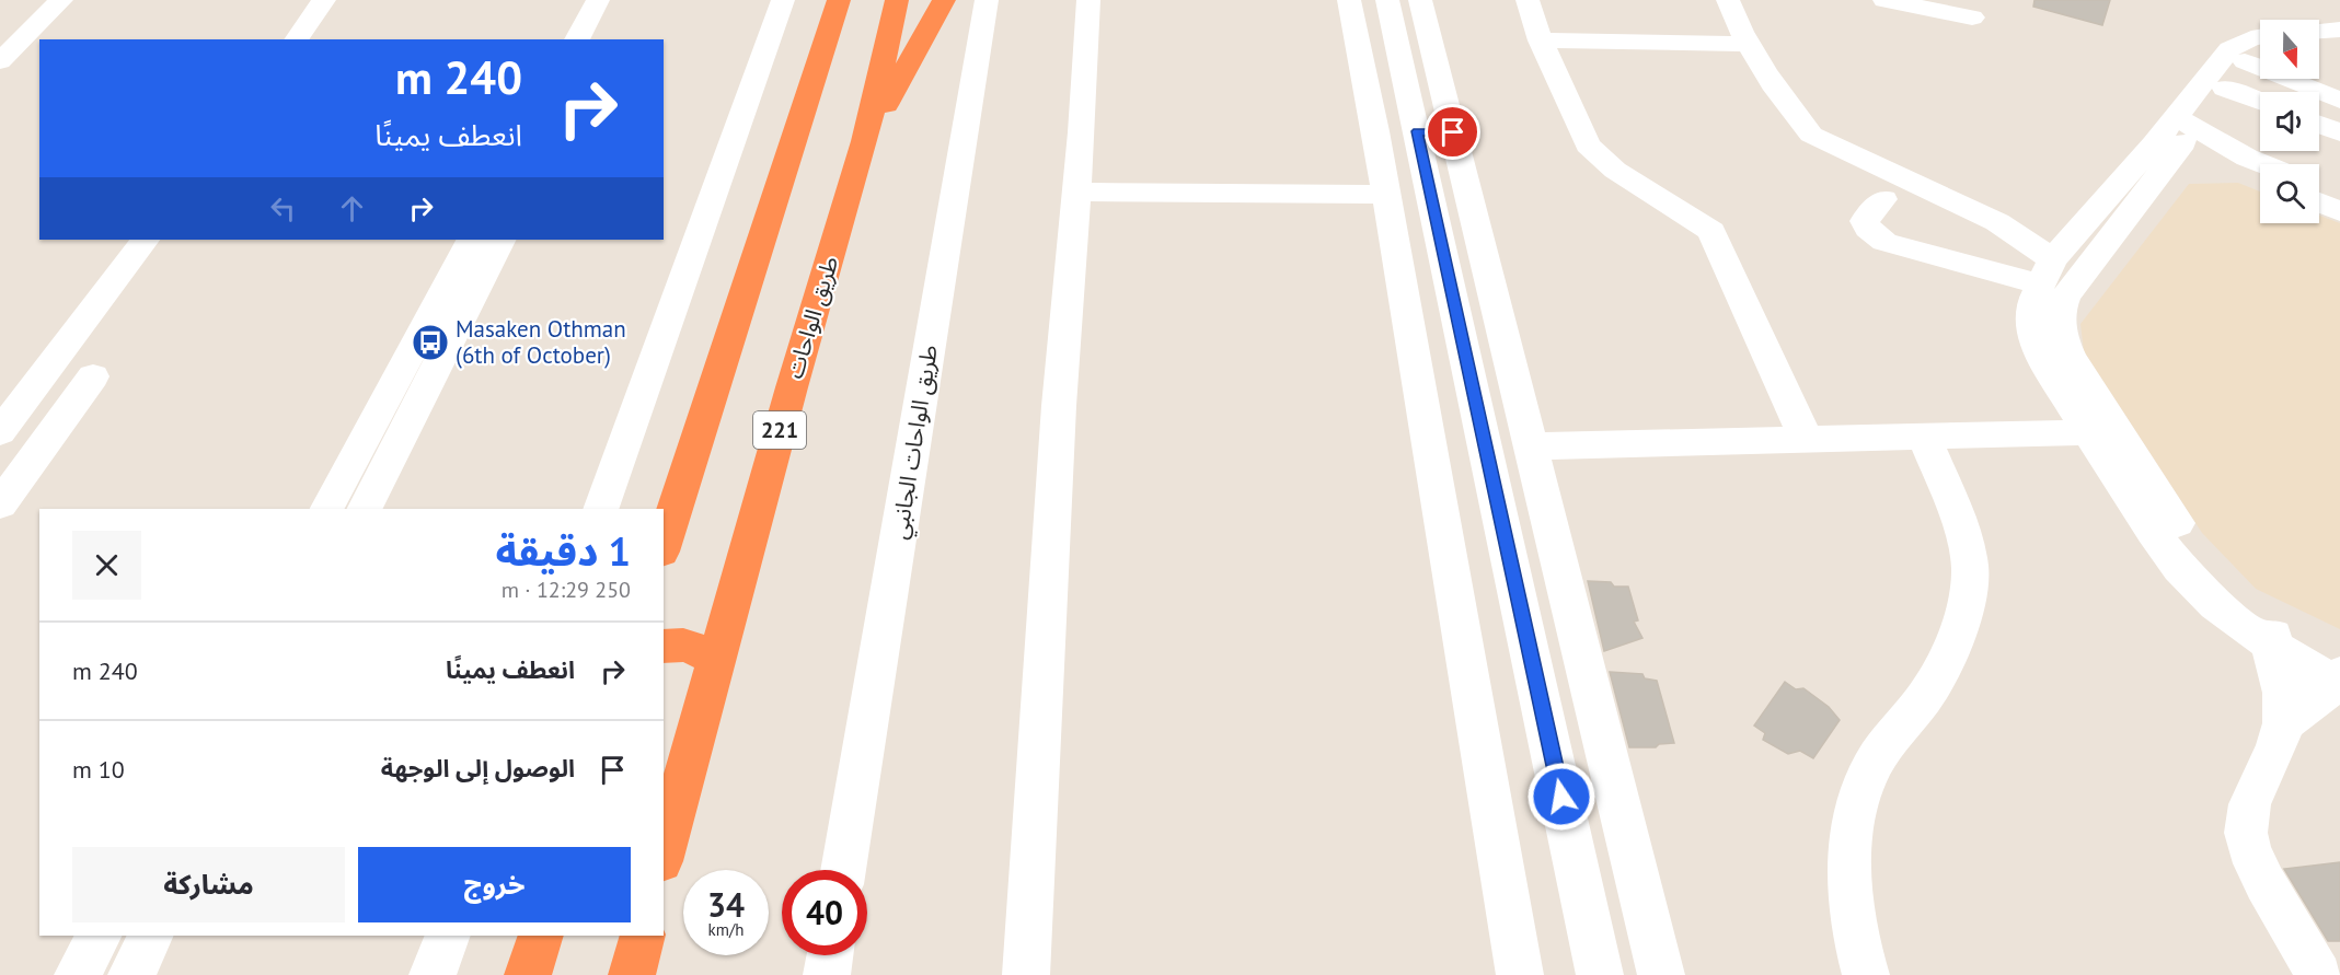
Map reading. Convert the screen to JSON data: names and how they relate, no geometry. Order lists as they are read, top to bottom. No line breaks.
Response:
{"streets":{"highway":["طريق الواحات","221"],"street":["طريق الواحات الجانبي"]},"places":{"bus stop":["Masaken Othman (6th of October)"]},"north":"bottom","page":{"turn":["240 m","انعطف يمينًا"],"heading":["1 دقيقة","250 m · 12:29"],"list":[{"name":"انعطف يمينًا","value":"240 m"},{"name":"الوصول إلى الوجهة","value":"10 m"}],"buttons":["خروج","مشاركة"],"speed":"34 km/h","limit":"40"}}
